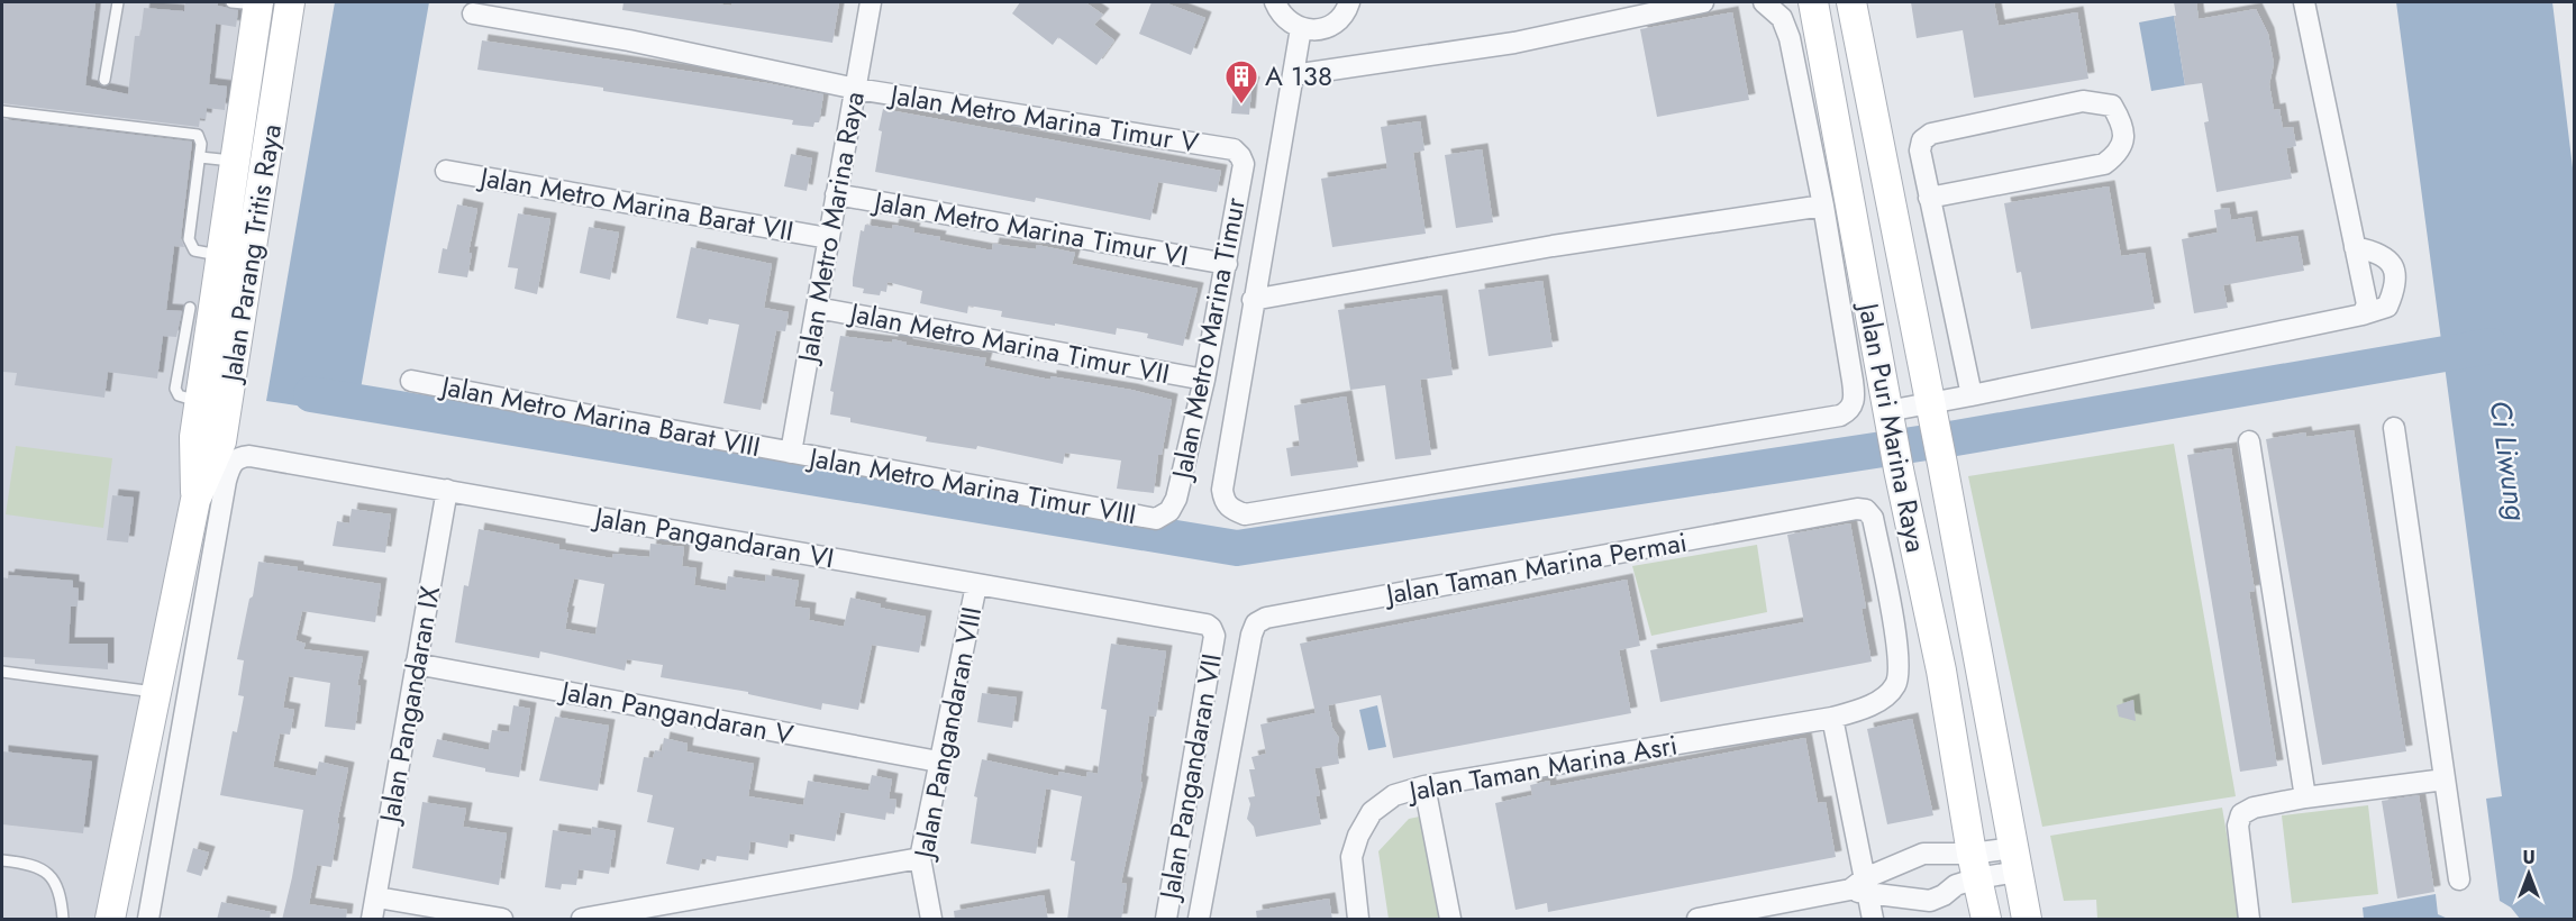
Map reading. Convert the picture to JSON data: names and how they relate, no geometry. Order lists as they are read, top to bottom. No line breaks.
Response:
{"streets":{"street":["Jalan Metro Marina Timur V","Jalan Metro Marina Barat VII","Jalan Metro Marina Raya","Jalan Metro Marina Timur VI","Jalan Parang Tritis Raya","Jalan Metro Marina Timur","Jalan Metro Marina Timur VII","Jalan Metro Marina Barat VIII","Jalan Puri Marina Raya","Jalan Metro Marina Timur VIII","Jalan Pangandaran VI","Jalan Taman Marina Permai","Jalan Pangandaran IX","Jalan Pangandaran V","Jalan Pangandaran VIII","Jalan Taman Marina Asri","Jalan Pangandaran VII"]},"crossings":[["Jalan Metro Marina Timur V","Jalan Metro Marina Raya"],["Jalan Metro Marina Timur V","Jalan Metro Marina Timur"],["Jalan Metro Marina Barat VII","Jalan Metro Marina Raya"],["Jalan Metro Marina Raya","Jalan Metro Marina Timur VI"],["Jalan Metro Marina Raya","Jalan Metro Marina Timur VII"],["Jalan Metro Marina Raya","Jalan Metro Marina Barat VIII"],["Jalan Metro Marina Raya","Jalan Metro Marina Timur VIII"],["Jalan Metro Marina Timur VI","Jalan Metro Marina Timur"],["Jalan Metro Marina Timur","Jalan Metro Marina Timur VII"],["Jalan Metro Marina Timur","Jalan Metro Marina Timur VIII"],["Jalan Metro Marina Barat VIII","Jalan Metro Marina Timur VIII"],["Jalan Pangandaran VI","Jalan Pangandaran IX"],["Jalan Pangandaran VI","Jalan Pangandaran VIII"],["Jalan Pangandaran VI","Jalan Pangandaran VII"],["Jalan Taman Marina Permai","Jalan Taman Marina Asri"],["Jalan Pangandaran IX","Jalan Pangandaran V"],["Jalan Pangandaran V","Jalan Pangandaran VIII"]],"water":["Ci Liwung"],"places":{"building":["A 138"]},"north":"top"}
